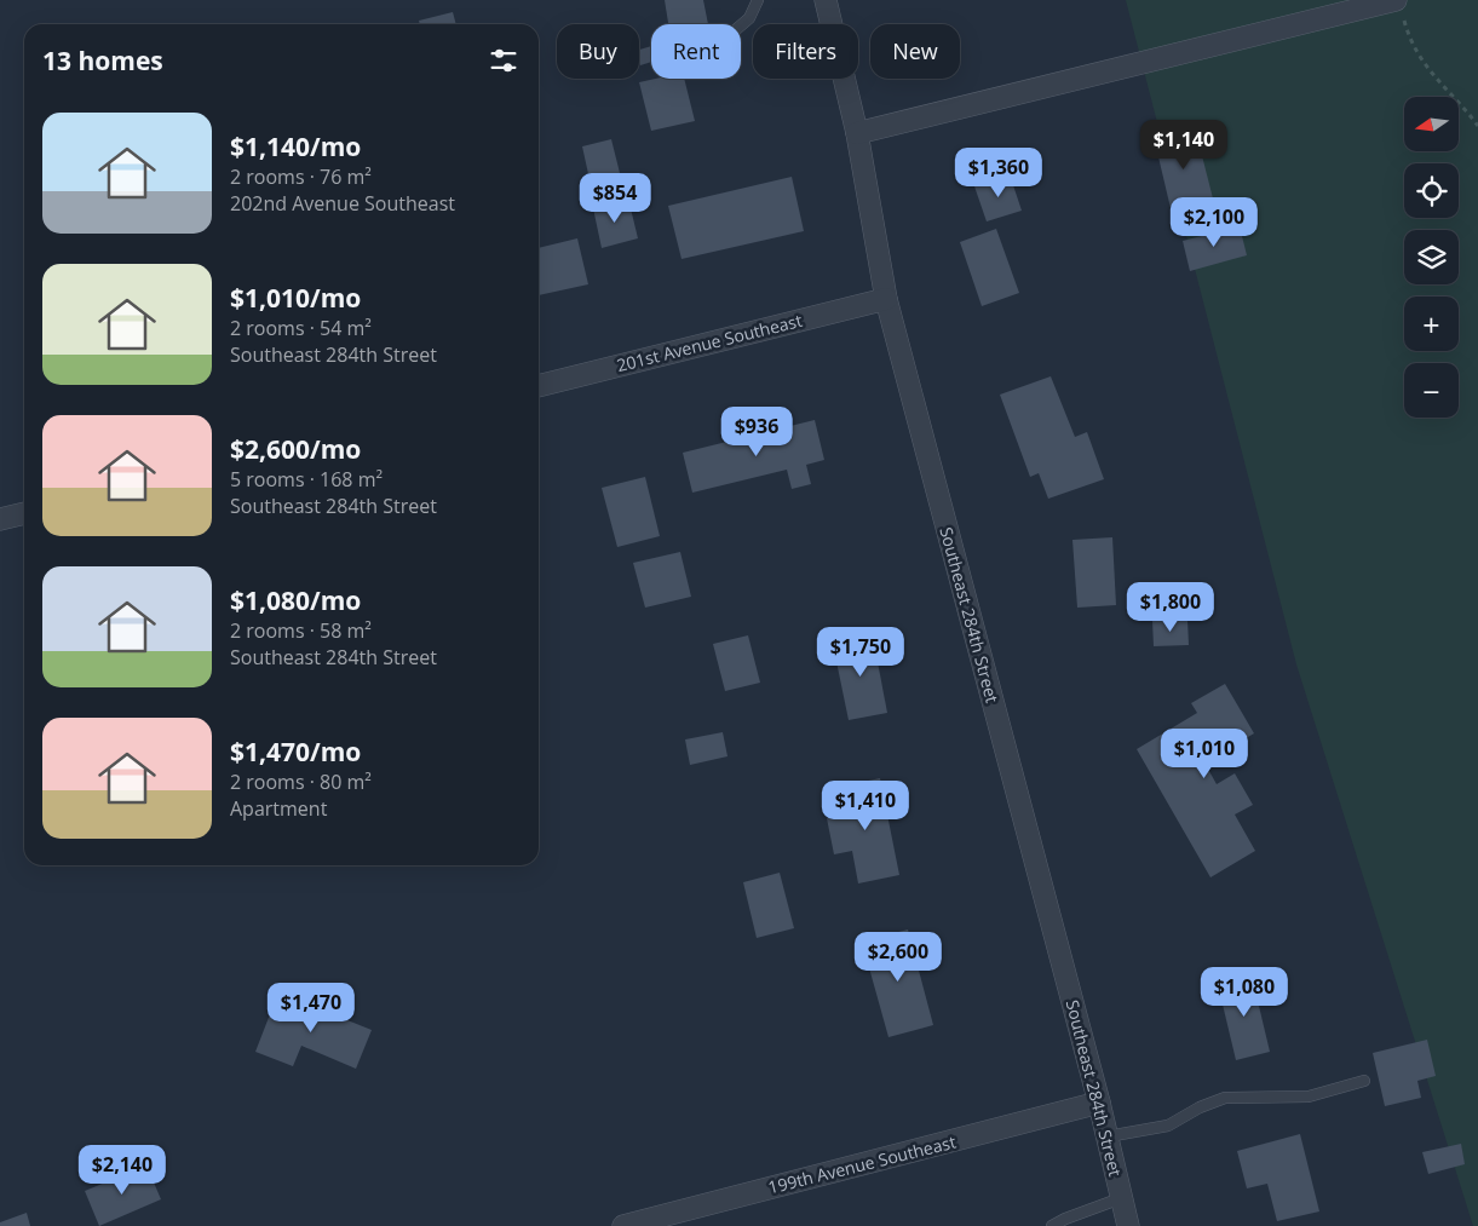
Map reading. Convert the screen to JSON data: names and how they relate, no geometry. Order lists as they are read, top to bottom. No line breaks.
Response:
{"streets":{"street":["201st Avenue Southeast","Southeast 284th Street","199th Avenue Southeast"]},"crossings":[["201st Avenue Southeast","Southeast 284th Street"],["Southeast 284th Street","199th Avenue Southeast"]],"north":"left","page":{"chip":["Buy","Rent","Filters","New"],"heading":"13 homes","map_buttons":["+","−"],"list":[{"name":"$1,140/mo","note":"2 rooms · 76 m² · 202nd Avenue Southeast"},{"name":"$1,010/mo","note":"2 rooms · 54 m² · Southeast 284th Street"},{"name":"$2,600/mo","note":"5 rooms · 168 m² · Southeast 284th Street"},{"name":"$1,080/mo","note":"2 rooms · 58 m² · Southeast 284th Street"},{"name":"$1,470/mo","note":"2 rooms · 80 m² · Apartment"}],"price":["$1,140","$1,360","$854","$2,100","$936","$1,800","$1,750","$1,010","$1,410","$2,600","$1,080","$1,470","$2,140"]}}
